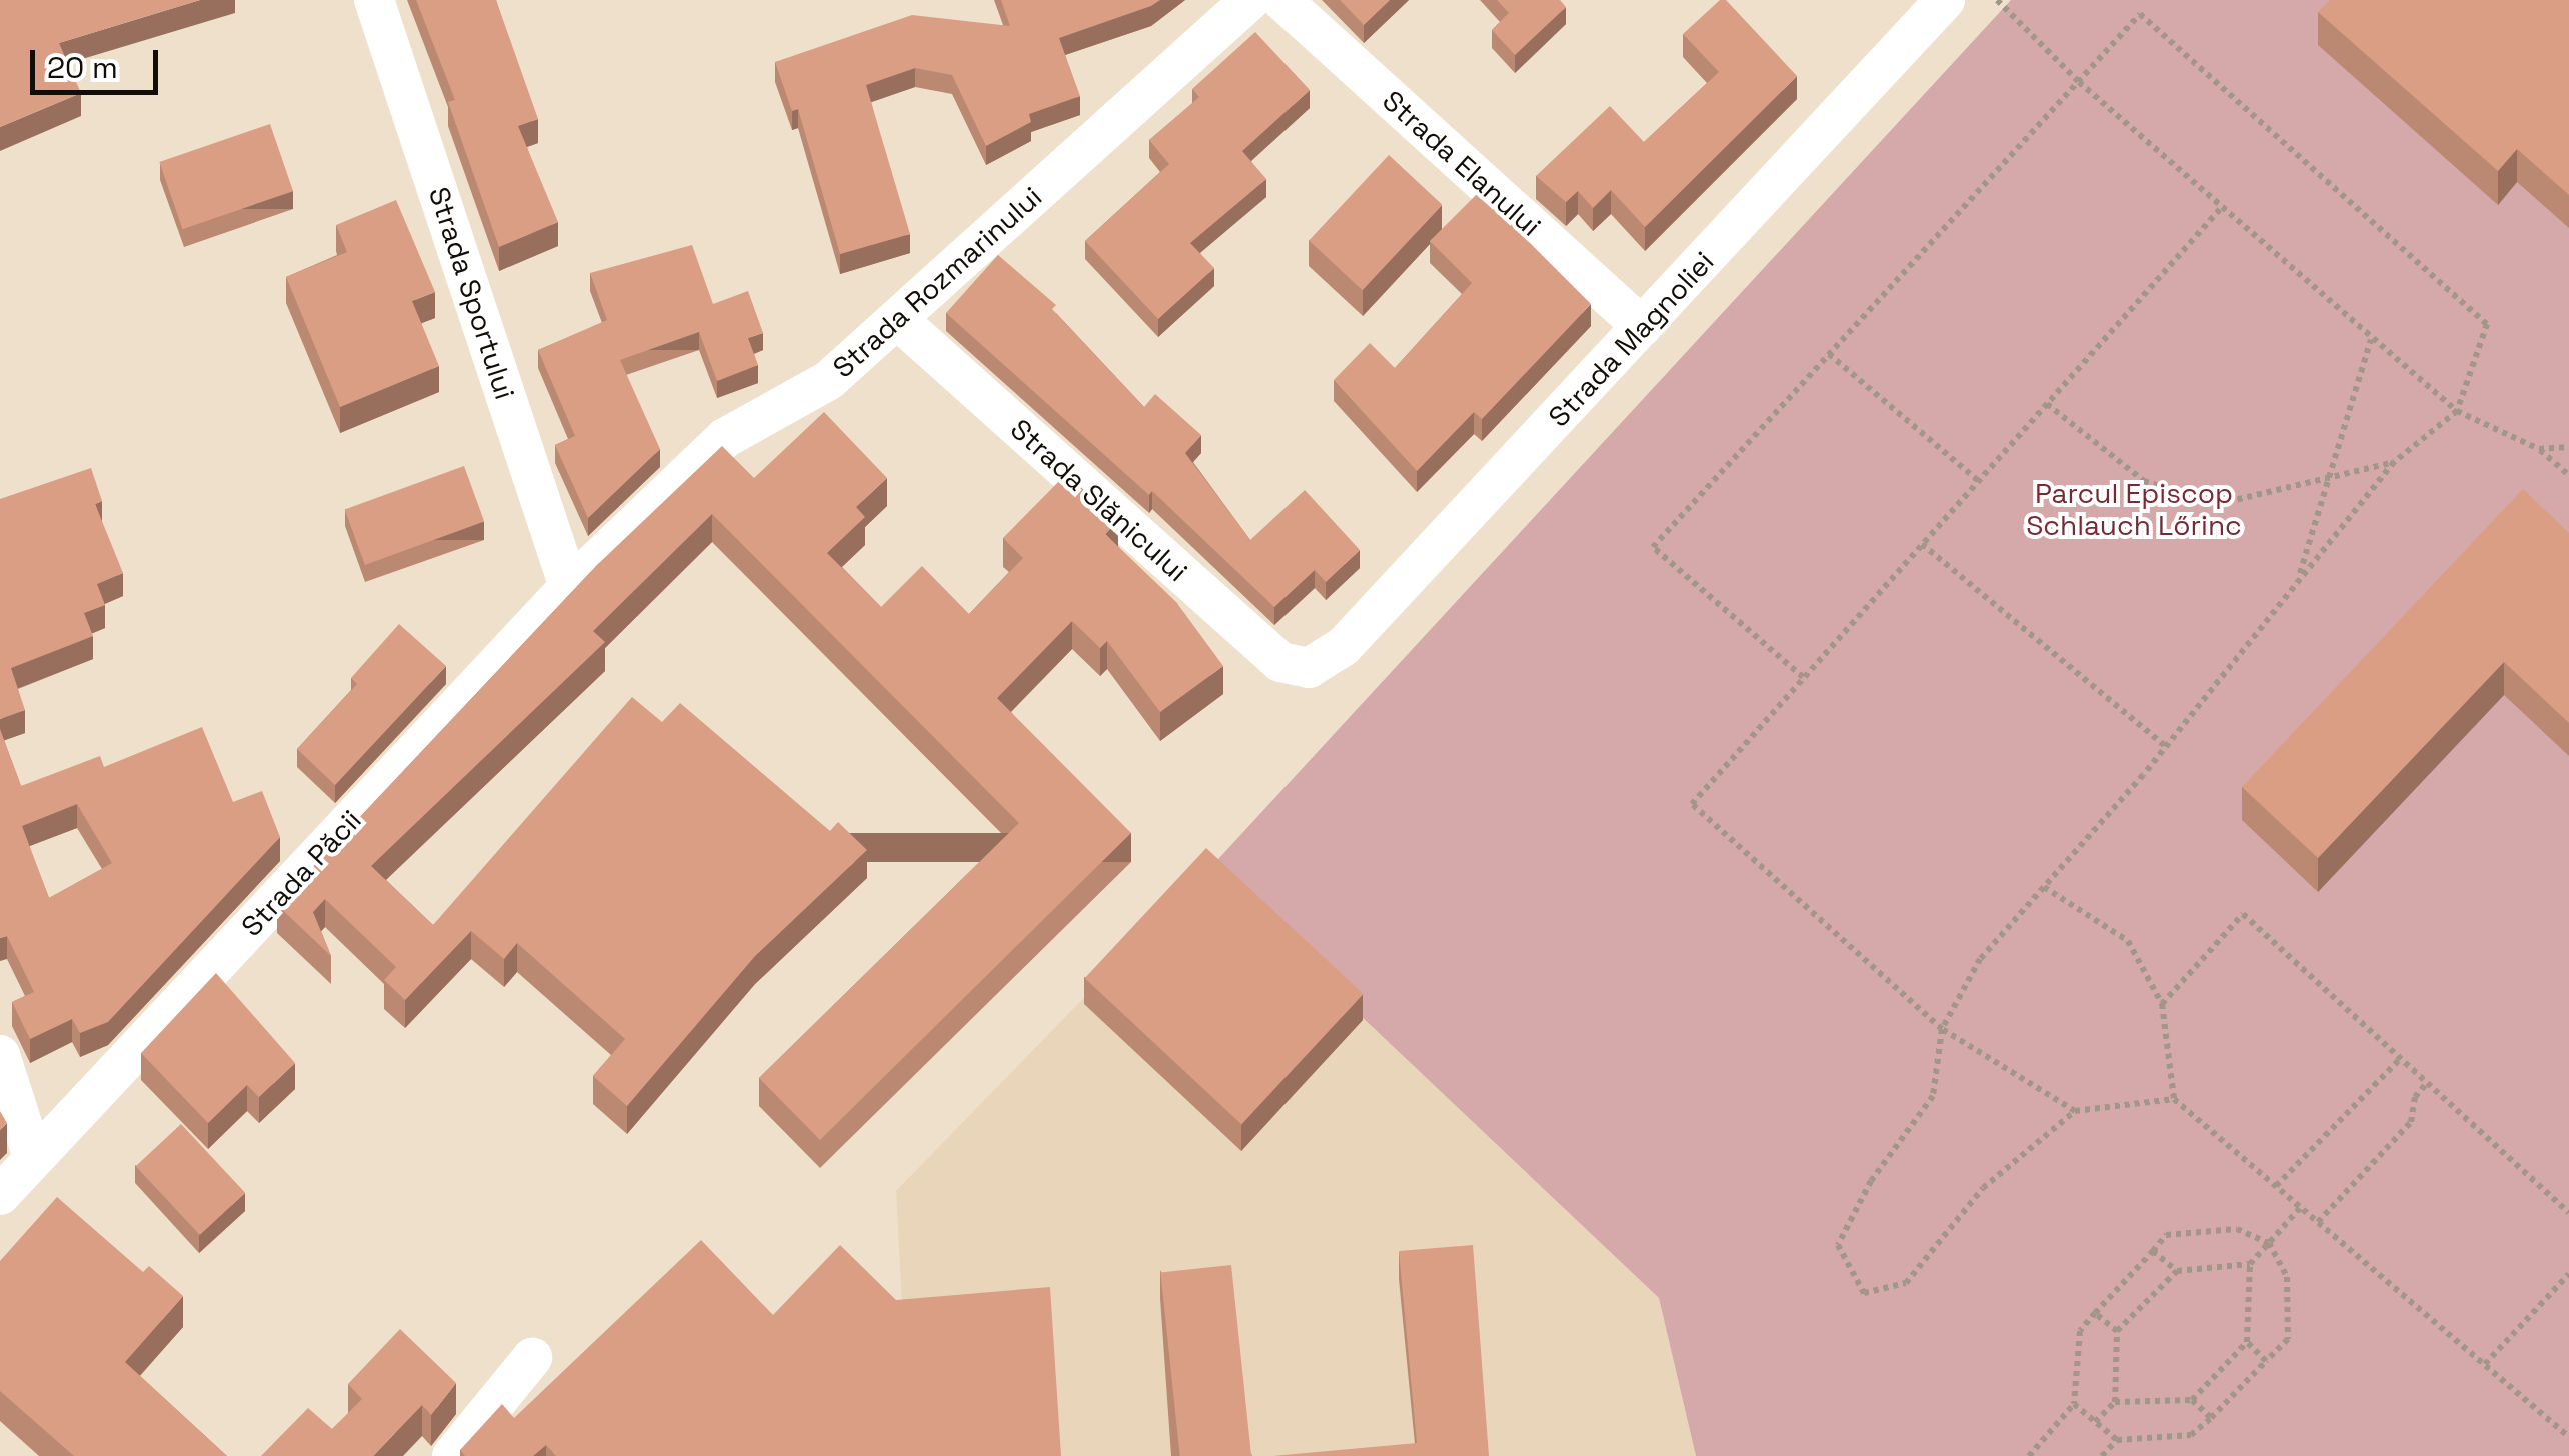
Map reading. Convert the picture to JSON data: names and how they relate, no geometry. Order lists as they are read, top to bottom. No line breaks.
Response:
{"streets":{"street":["Strada Elanului","Strada Rozmarinului","Strada Sportului","Strada Magnoliei","Strada Slănicului","Strada Păcii"]},"crossings":[["Strada Elanului","Strada Magnoliei"],["Strada Rozmarinului","Strada Sportului"],["Strada Rozmarinului","Strada Slănicului"],["Strada Rozmarinului","Strada Păcii"],["Strada Sportului","Strada Păcii"],["Strada Magnoliei","Strada Slănicului"]],"parks":["Parcul Episcop Schlauch Lőrinc"],"scale_bar":"20 m"}
